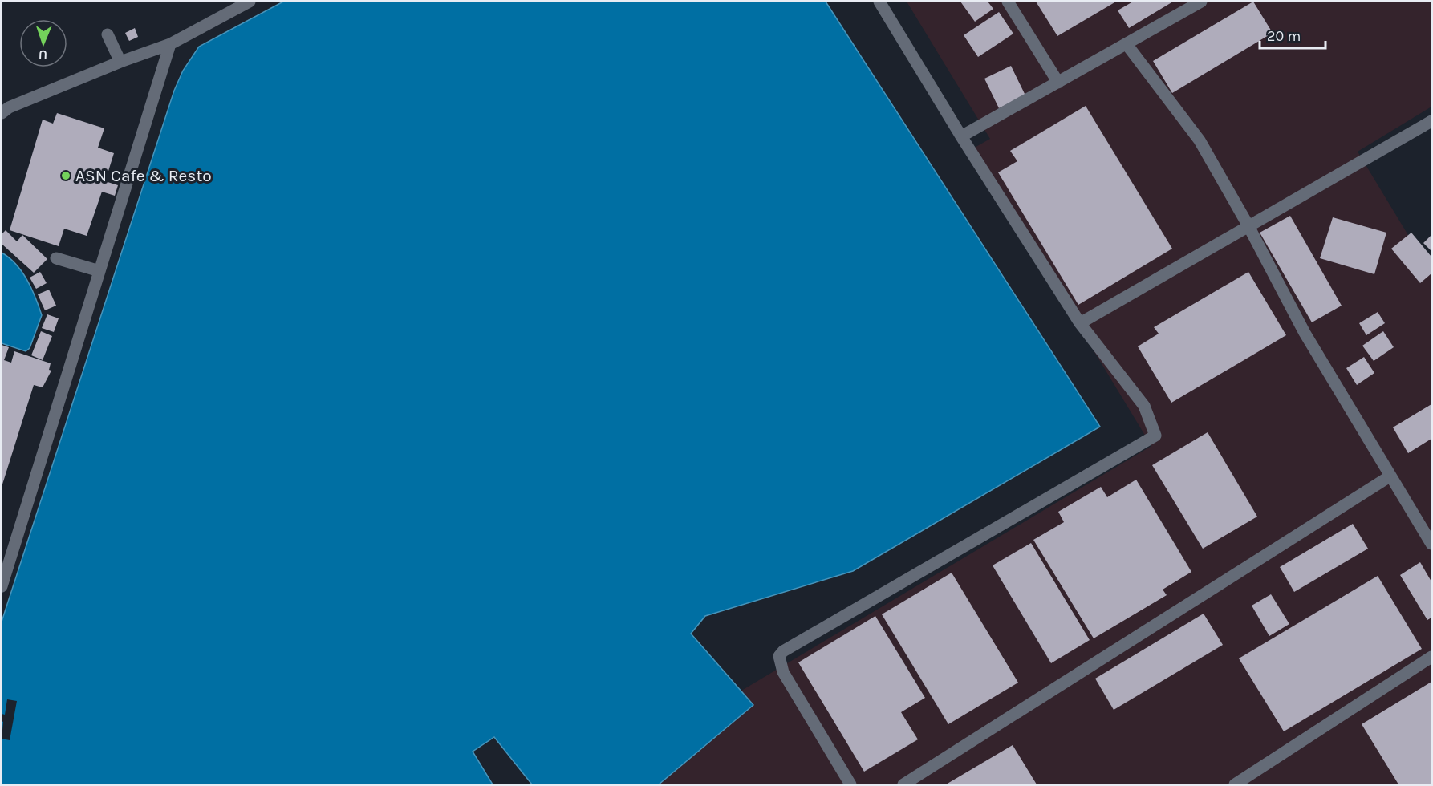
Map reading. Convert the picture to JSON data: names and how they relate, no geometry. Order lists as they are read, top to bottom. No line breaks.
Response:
{"places":["ASN Cafe & Resto"],"scale_bar":"20 m","north":"bottom"}
